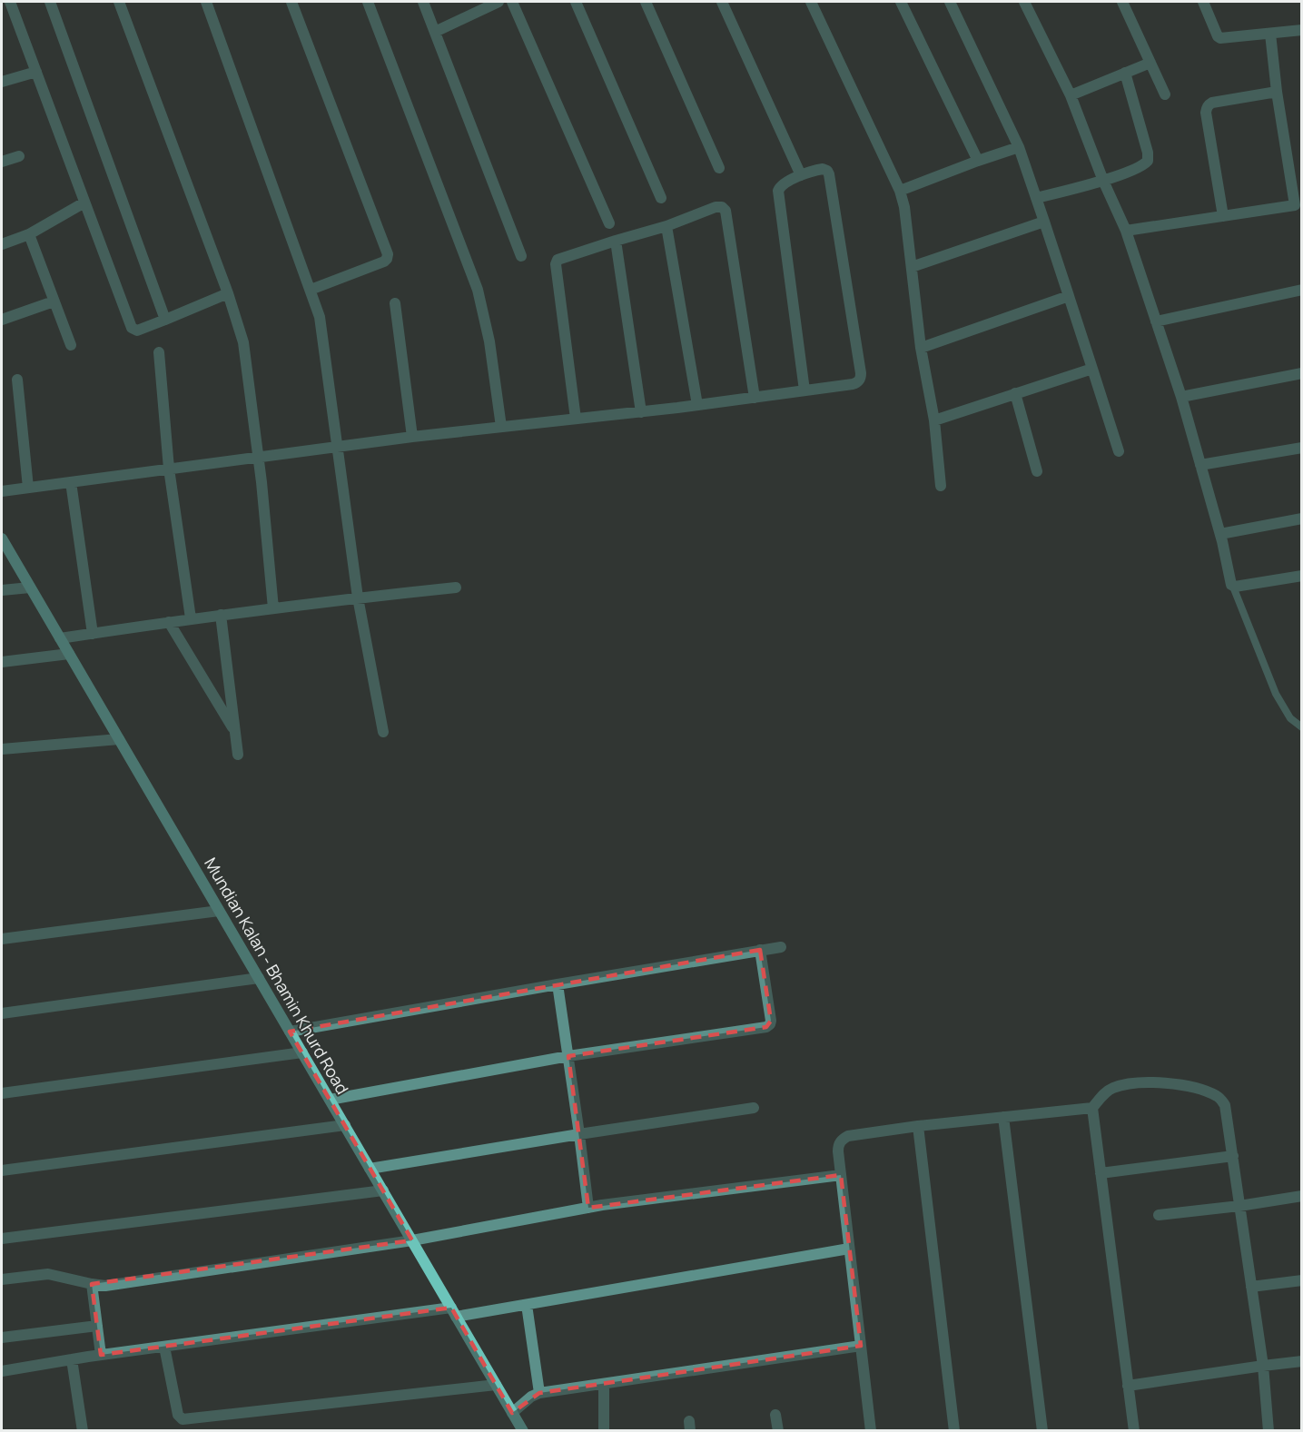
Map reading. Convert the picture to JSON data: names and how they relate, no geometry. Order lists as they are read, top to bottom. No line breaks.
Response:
{"streets":{"street":["Mundian Kalan - Bhamin Khurd Road"]}}
